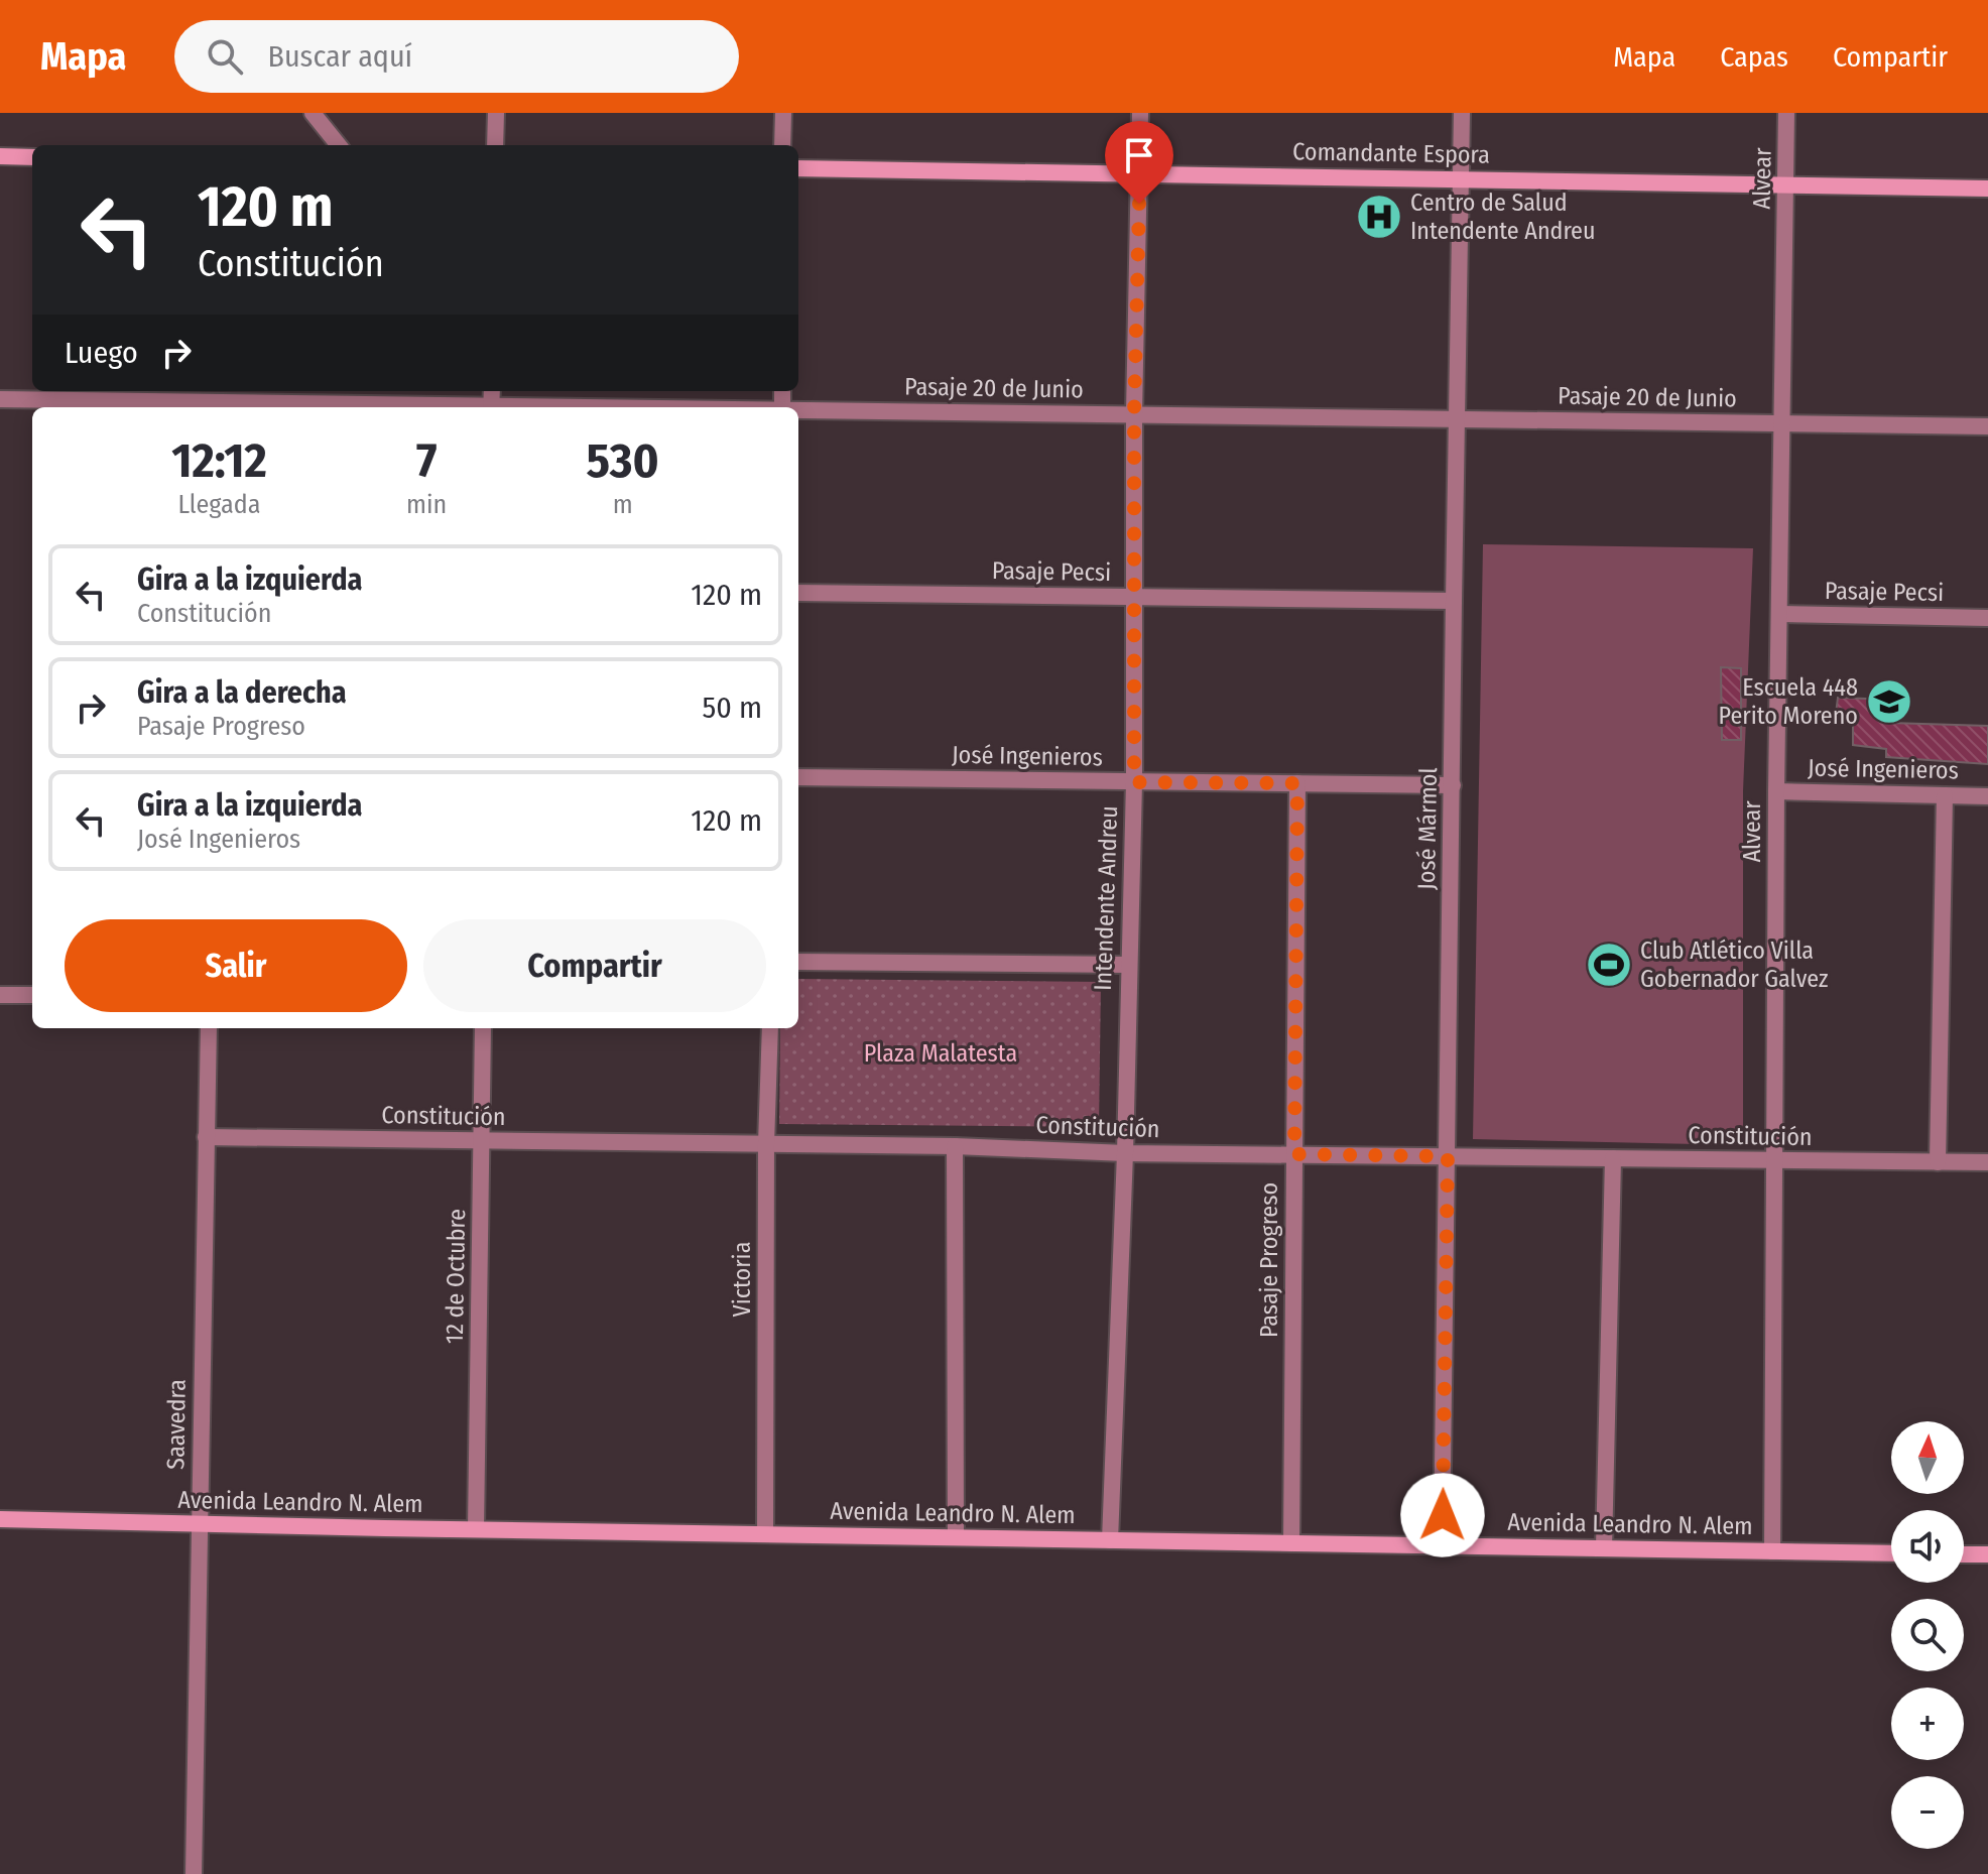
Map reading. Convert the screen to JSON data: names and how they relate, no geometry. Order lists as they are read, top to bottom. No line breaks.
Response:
{"streets":{"street":["Comandante Espora","Alvear","Pasaje 20 de Junio","Pasaje Pecsi","José Ingenieros","José Mármol","Intendente Andreu","Constitución","Pasaje Progreso","12 de Octubre","Victoria","Saavedra","Avenida Leandro N. Alem"]},"crossings":[["Comandante Espora","Alvear"],["Comandante Espora","José Mármol"],["Comandante Espora","Intendente Andreu"],["Alvear","Pasaje 20 de Junio"],["Alvear","Pasaje Pecsi"],["Alvear","José Ingenieros"],["Alvear","Constitución"],["Alvear","Avenida Leandro N. Alem"],["Pasaje 20 de Junio","José Mármol"],["Pasaje 20 de Junio","Intendente Andreu"],["Pasaje Pecsi","José Mármol"],["Pasaje Pecsi","Intendente Andreu"],["José Ingenieros","José Mármol"],["José Ingenieros","Intendente Andreu"],["José Ingenieros","Pasaje Progreso"],["José Mármol","Constitución"],["José Mármol","Avenida Leandro N. Alem"],["Intendente Andreu","Constitución"],["Intendente Andreu","Avenida Leandro N. Alem"],["Constitución","Pasaje Progreso"],["Constitución","12 de Octubre"],["Constitución","Victoria"],["Constitución","Saavedra"],["Pasaje Progreso","Avenida Leandro N. Alem"],["12 de Octubre","Avenida Leandro N. Alem"],["Victoria","Avenida Leandro N. Alem"],["Saavedra","Avenida Leandro N. Alem"]],"parks":["Plaza Malatesta"],"places":{"hospital":["Centro de Salud Intendente Andreu"],"school or university":["Escuela 448 Perito Moreno"],"sports":["Club Atlético Villa Gobernador Galvez"]},"north":"top","page":{"header":"Mapa","search":"Buscar aquí","nav":["Mapa","Capas","Compartir"],"turn":["120 m","Constitución"],"then":"Luego","eta":["12:12","Llegada","7","min","530","m"],"list":[{"name":"Gira a la izquierda","note":"Constitución","value":"120 m"},{"name":"Gira a la derecha","note":"Pasaje Progreso","value":"50 m"},{"name":"Gira a la izquierda","note":"José Ingenieros","value":"120 m"}],"buttons":["Salir","Compartir"],"map_buttons":["+","−"]}}
